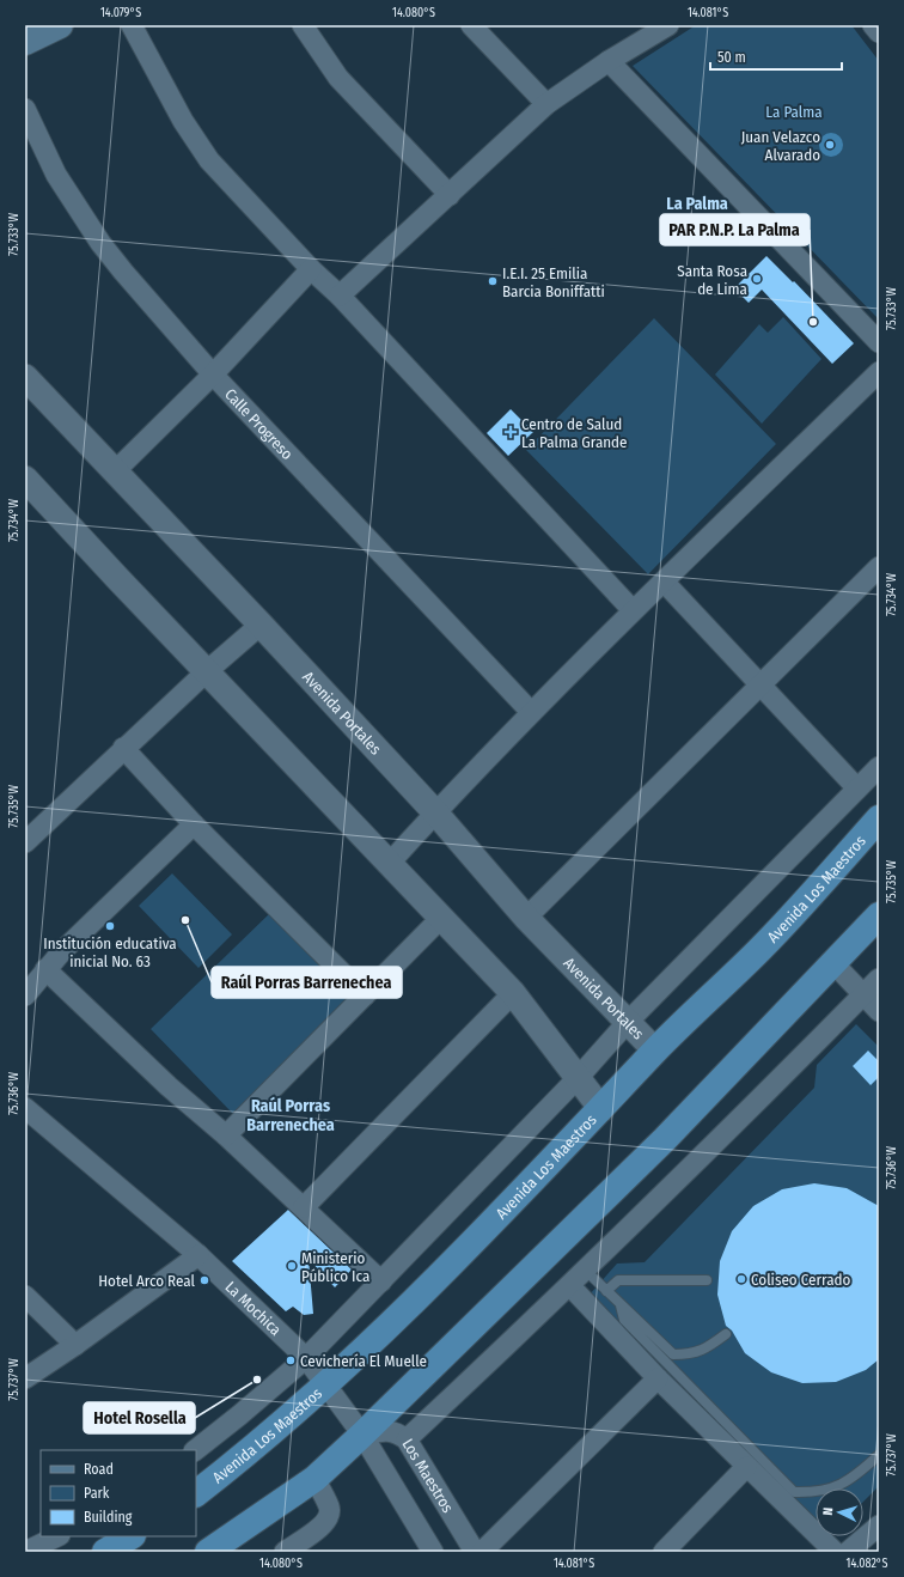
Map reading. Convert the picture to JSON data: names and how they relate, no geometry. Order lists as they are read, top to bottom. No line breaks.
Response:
{"streets":{"highway":["Avenida Los Maestros"],"street":["Calle Progreso","Avenida Portales","La Mochica","Los Maestros"]},"crossings":[["Avenida Portales","Avenida Los Maestros"],["Avenida Los Maestros","La Mochica"],["La Mochica","Los Maestros"]],"districts":["La Palma","Raúl Porras Barrenechea"],"parks":["La Palma"],"places":{"other":["Juan Velazco Alvarado","Santa Rosa de Lima","I.E.I. 25 Emilia Barcia Boniffatti","PAR P.N.P. La Palma","Raúl Porras Barrenechea","Institución educativa inicial No. 63","Ministerio Público Ica","Coliseo Cerrado","Hotel Arco Real","Cevichería El Muelle","Hotel Rosella"],"health":["Centro de Salud La Palma Grande"]},"legend":["Road","Park","Building"],"scale_bar":"50 m","north":"left","coordinates":["14.079°S","14.080°S","14.081°S","75.733°W","75.734°W","75.735°W","75.736°W","75.737°W","14.082°S"]}
